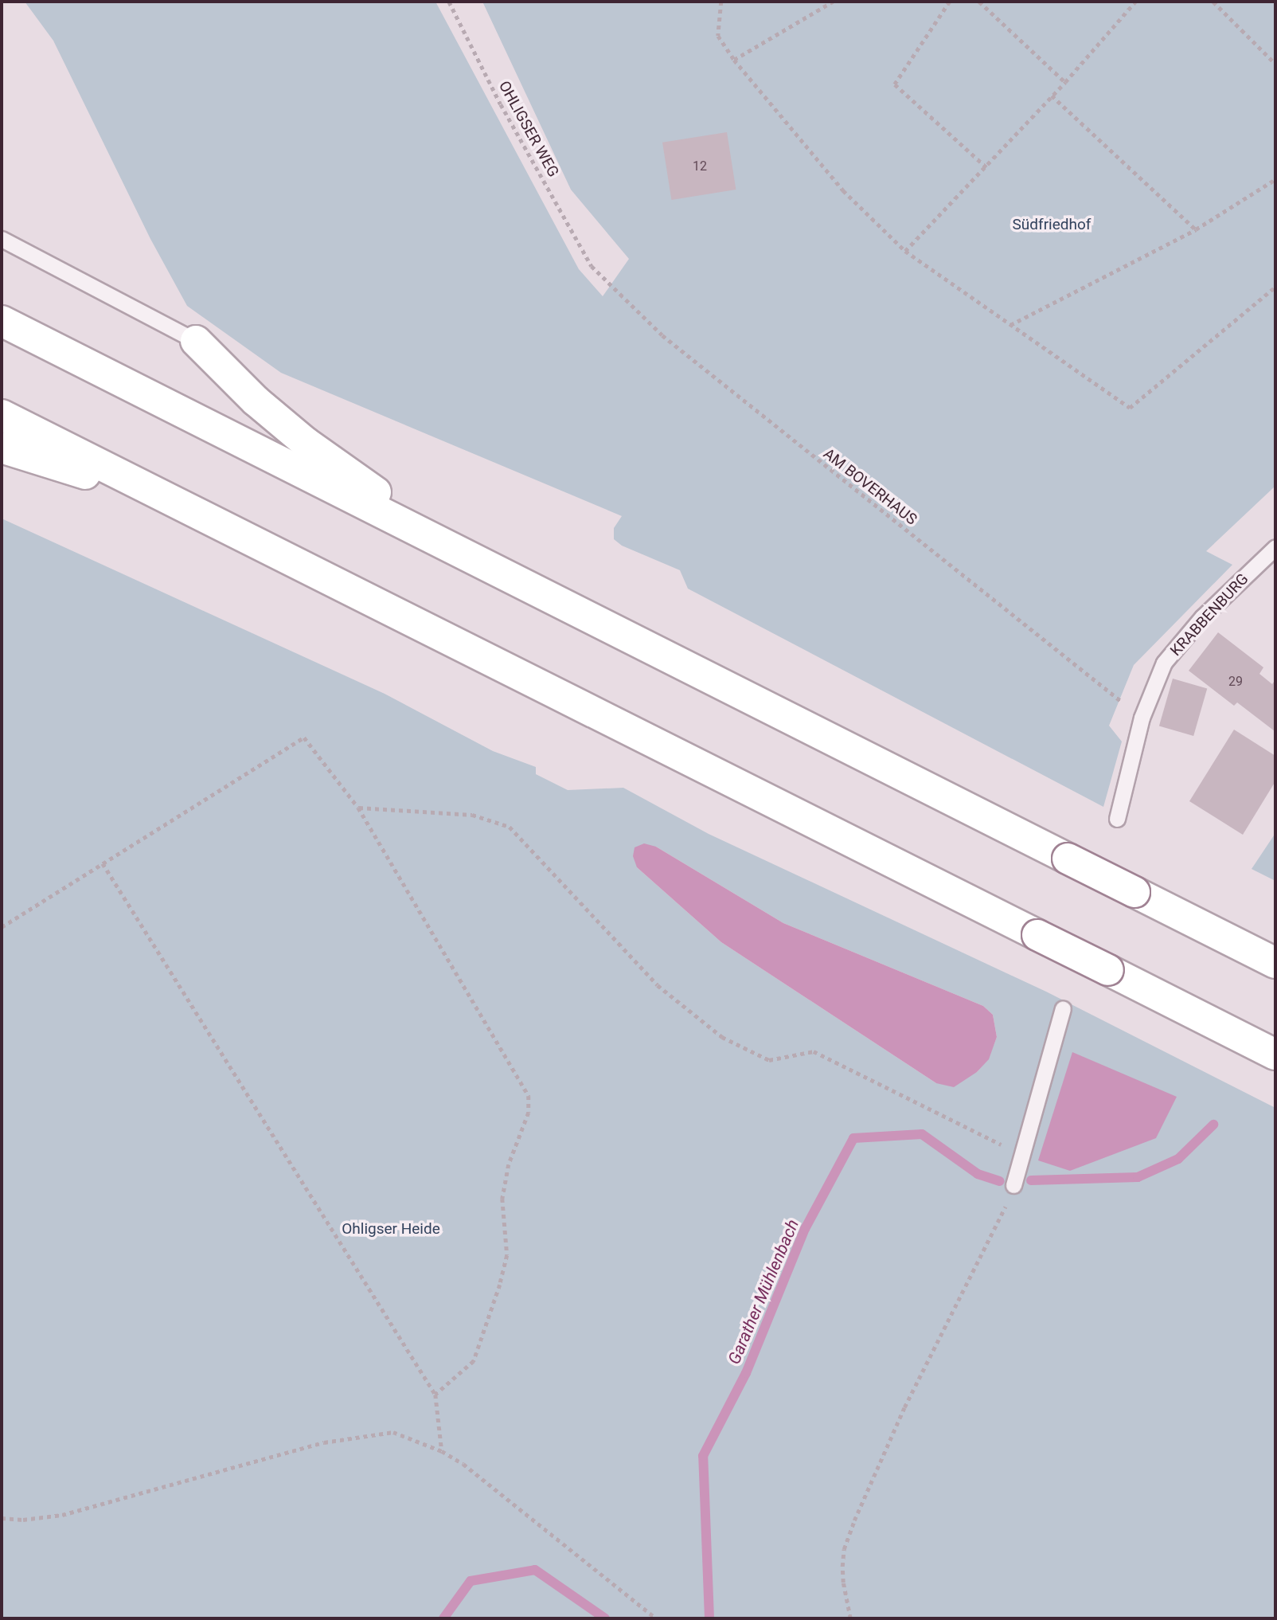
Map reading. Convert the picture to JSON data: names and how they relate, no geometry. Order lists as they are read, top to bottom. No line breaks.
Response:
{"streets":{"lane":["KRABBENBURG"],"path":["OHLIGSER WEG","AM BOVERHAUS"]},"crossings":[["OHLIGSER WEG","AM BOVERHAUS"],["AM BOVERHAUS","KRABBENBURG"]],"water":["Garather Mühlenbach"],"parks":["Südfriedhof","Ohligser Heide"],"house_numbers":["12","29"]}
